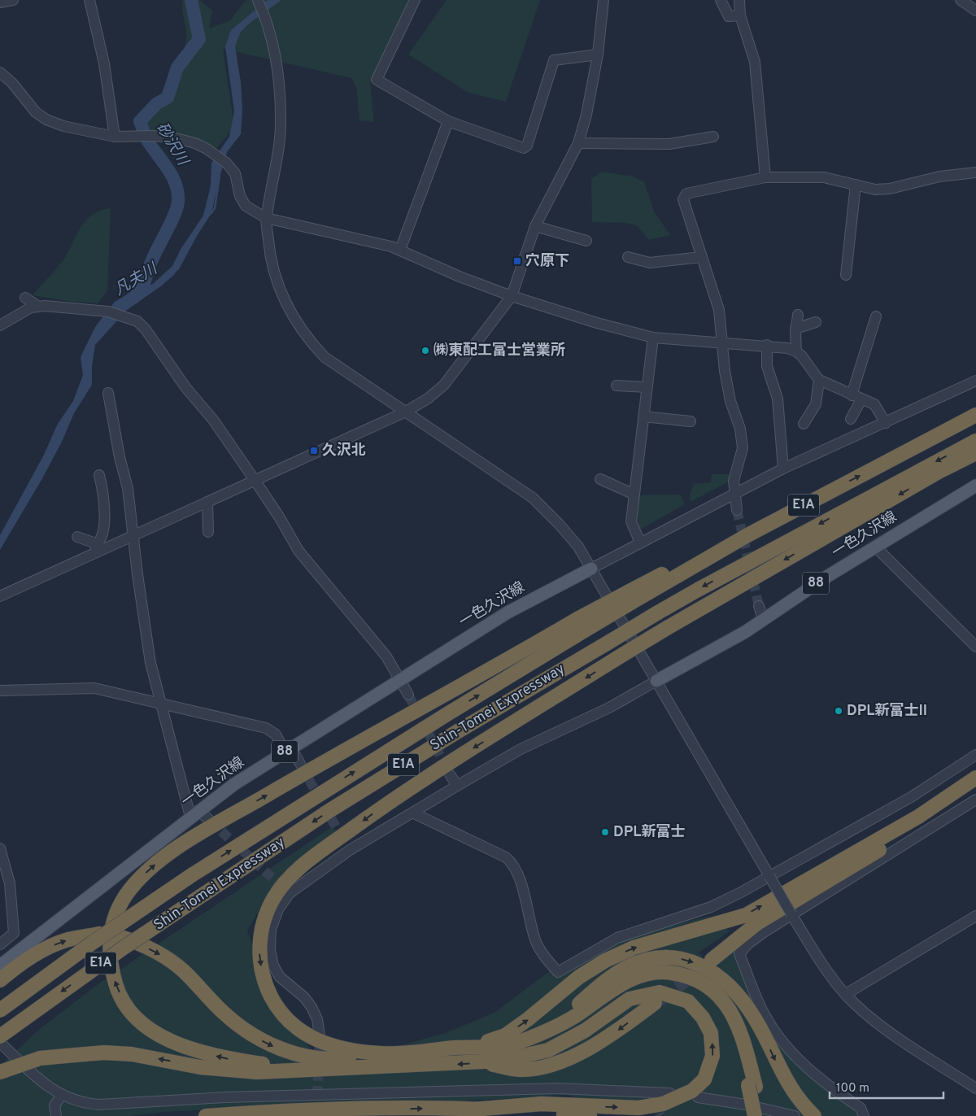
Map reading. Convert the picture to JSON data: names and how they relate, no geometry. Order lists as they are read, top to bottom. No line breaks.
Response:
{"streets":{"highway":["E1A","Shin-Tomei Expressway"],"main road":["一色久沢線","88"]},"water":["砂沢川","凡夫川"],"places":{"transit":["穴原下","久沢北"],"other":["㈱東配工富士営業所","DPL新富士II","DPL新富士"]},"scale_bar":"100 m"}
